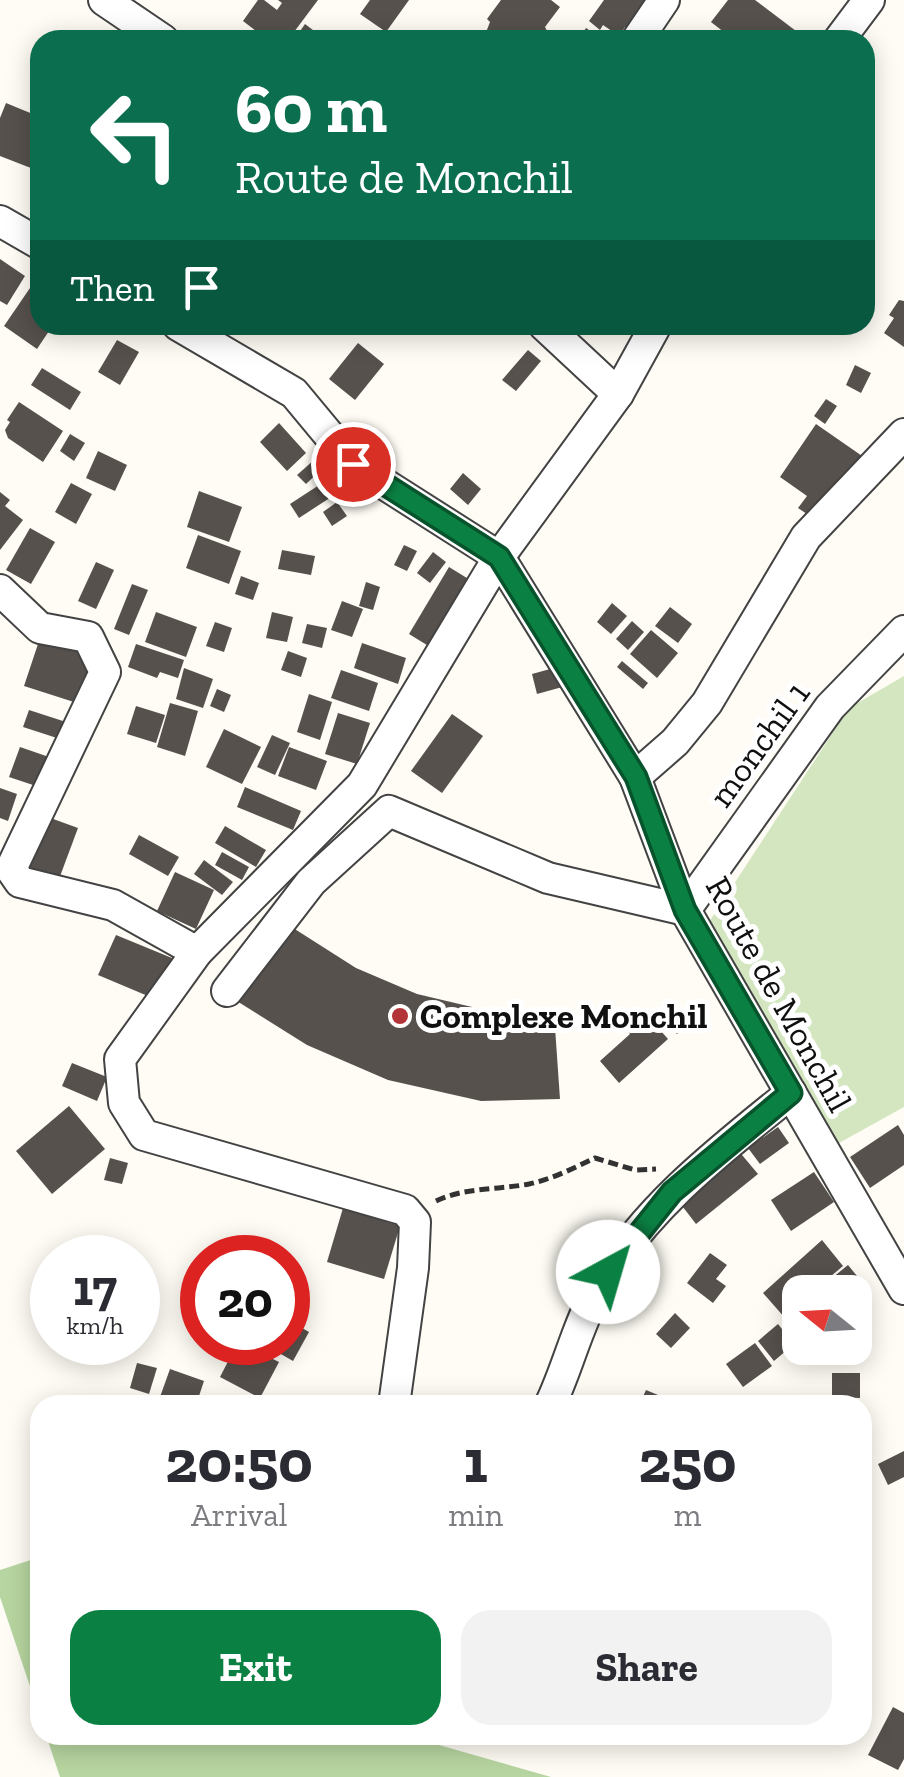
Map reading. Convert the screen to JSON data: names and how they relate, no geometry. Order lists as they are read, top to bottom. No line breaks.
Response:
{"streets":{"street":["monchil 1","Route de Monchil"]},"crossings":[["monchil 1","Route de Monchil"]],"places":["Complexe Monchil"],"north":"left","page":{"turn":["60 m","Route de Monchil"],"then":"Then","speed":"17 km/h","limit":"20","eta":["20:50","Arrival","1","min","250","m"],"buttons":["Exit","Share"]}}
